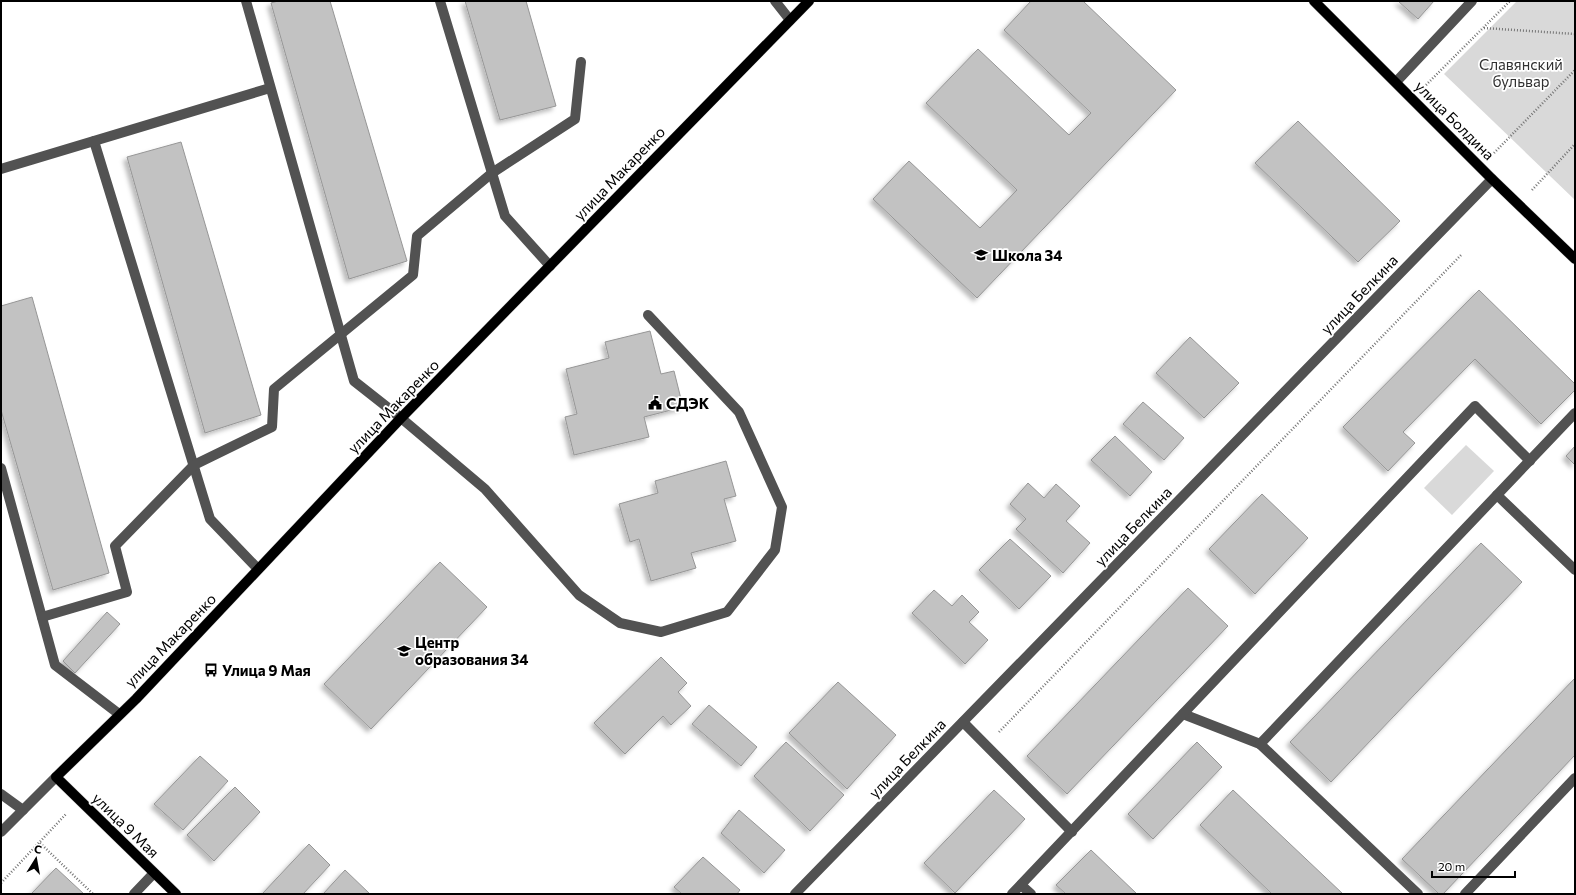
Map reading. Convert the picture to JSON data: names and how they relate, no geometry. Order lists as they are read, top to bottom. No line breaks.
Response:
{"streets":{"main road":["улица Болдина","улица Макаренко","улица 9 Мая"],"street":["улица Белкина"]},"crossings":[["улица Болдина","улица Белкина"],["улица Макаренко","улица 9 Мая"]],"parks":["Славянский бульвар"],"places":{"school or university":["Школа 34","Центр образования 34"],"public building":["СДЭК"],"bus stop":["Улица 9 Мая"]},"scale_bar":"20 m","north":"top"}
